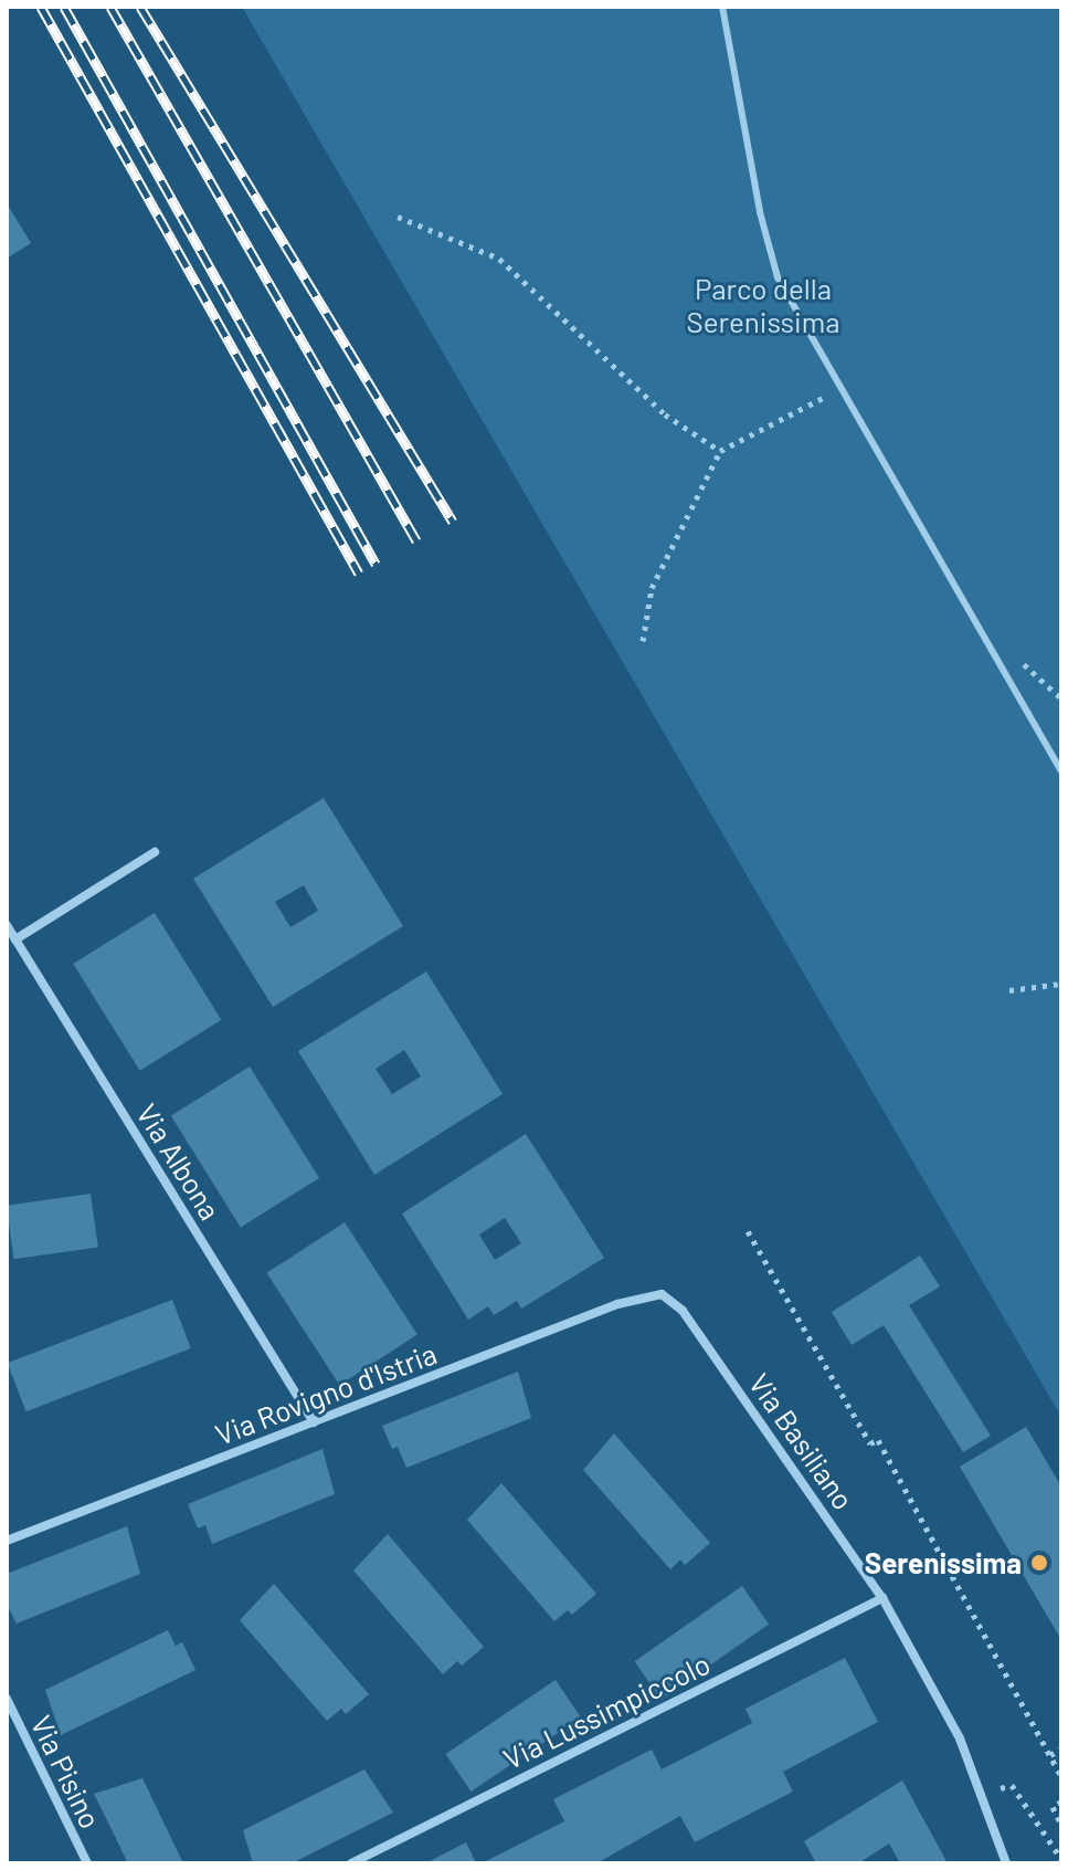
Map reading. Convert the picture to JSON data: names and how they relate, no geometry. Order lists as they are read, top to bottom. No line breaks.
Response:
{"streets":{"street":["Via Albona","Via Rovigno d'Istria","Via Basiliano","Via Lussimpiccolo","Via Pisino"]},"crossings":[["Via Albona","Via Rovigno d'Istria"],["Via Rovigno d'Istria","Via Basiliano"],["Via Basiliano","Via Lussimpiccolo"]],"parks":["Parco della Serenissima"],"places":["Serenissima"]}
